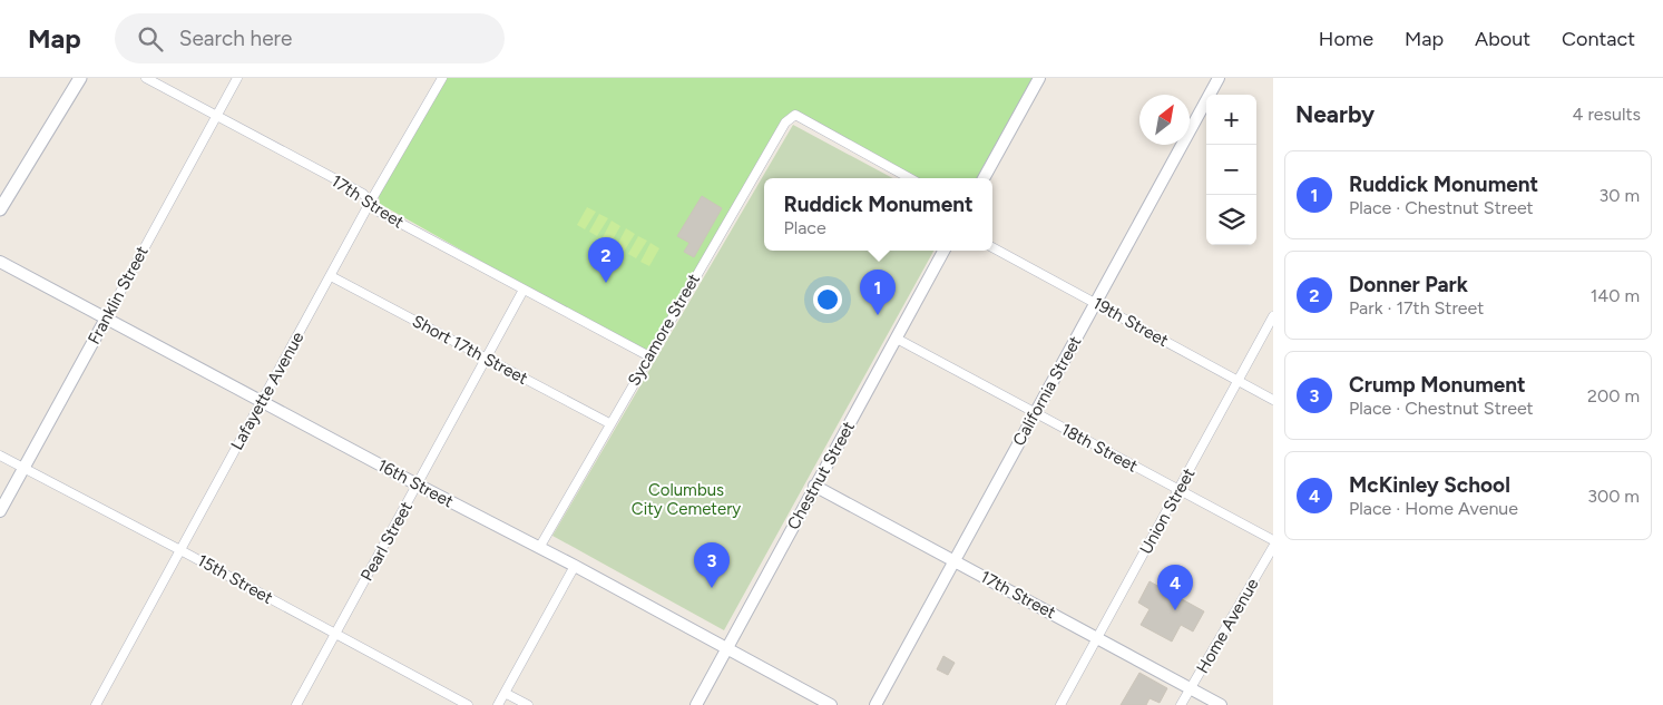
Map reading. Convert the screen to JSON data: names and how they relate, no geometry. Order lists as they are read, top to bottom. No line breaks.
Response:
{"streets":{"street":["17th Street","Franklin Street","19th Street","Sycamore Street","Short 17th Street","Lafayette Avenue","California Street","18th Street","Chestnut Street","16th Street","Union Street","Pearl Street","15th Street","Home Avenue"]},"crossings":[["17th Street","Franklin Street"],["17th Street","Sycamore Street"],["17th Street","Lafayette Avenue"],["17th Street","California Street"],["17th Street","Chestnut Street"],["17th Street","Union Street"],["17th Street","Pearl Street"],["17th Street","Home Avenue"],["Franklin Street","16th Street"],["Franklin Street","15th Street"],["19th Street","California Street"],["19th Street","Union Street"],["Sycamore Street","Short 17th Street"],["Sycamore Street","16th Street"],["Short 17th Street","Lafayette Avenue"],["Short 17th Street","Pearl Street"],["Lafayette Avenue","16th Street"],["Lafayette Avenue","15th Street"],["California Street","18th Street"],["18th Street","Chestnut Street"],["18th Street","Union Street"],["Chestnut Street","16th Street"],["16th Street","Pearl Street"],["Pearl Street","15th Street"]],"parks":["Columbus City Cemetery"],"north":"top right","page":{"header":"Map","search":"Search here","nav":["Home","Map","About","Contact"],"heading":["Nearby","4 results"],"map_buttons":["+","−"],"list":[{"mark":"1","name":"Ruddick Monument","note":"Place · Chestnut Street","value":"30 m"},{"mark":"2","name":"Donner Park","note":"Park · 17th Street","value":"140 m"},{"mark":"3","name":"Crump Monument","note":"Place · Chestnut Street","value":"200 m"},{"mark":"4","name":"McKinley School","note":"Place · Home Avenue","value":"300 m"}],"popup":["Ruddick Monument","Place"],"pins":["2","1","3","4"]}}
